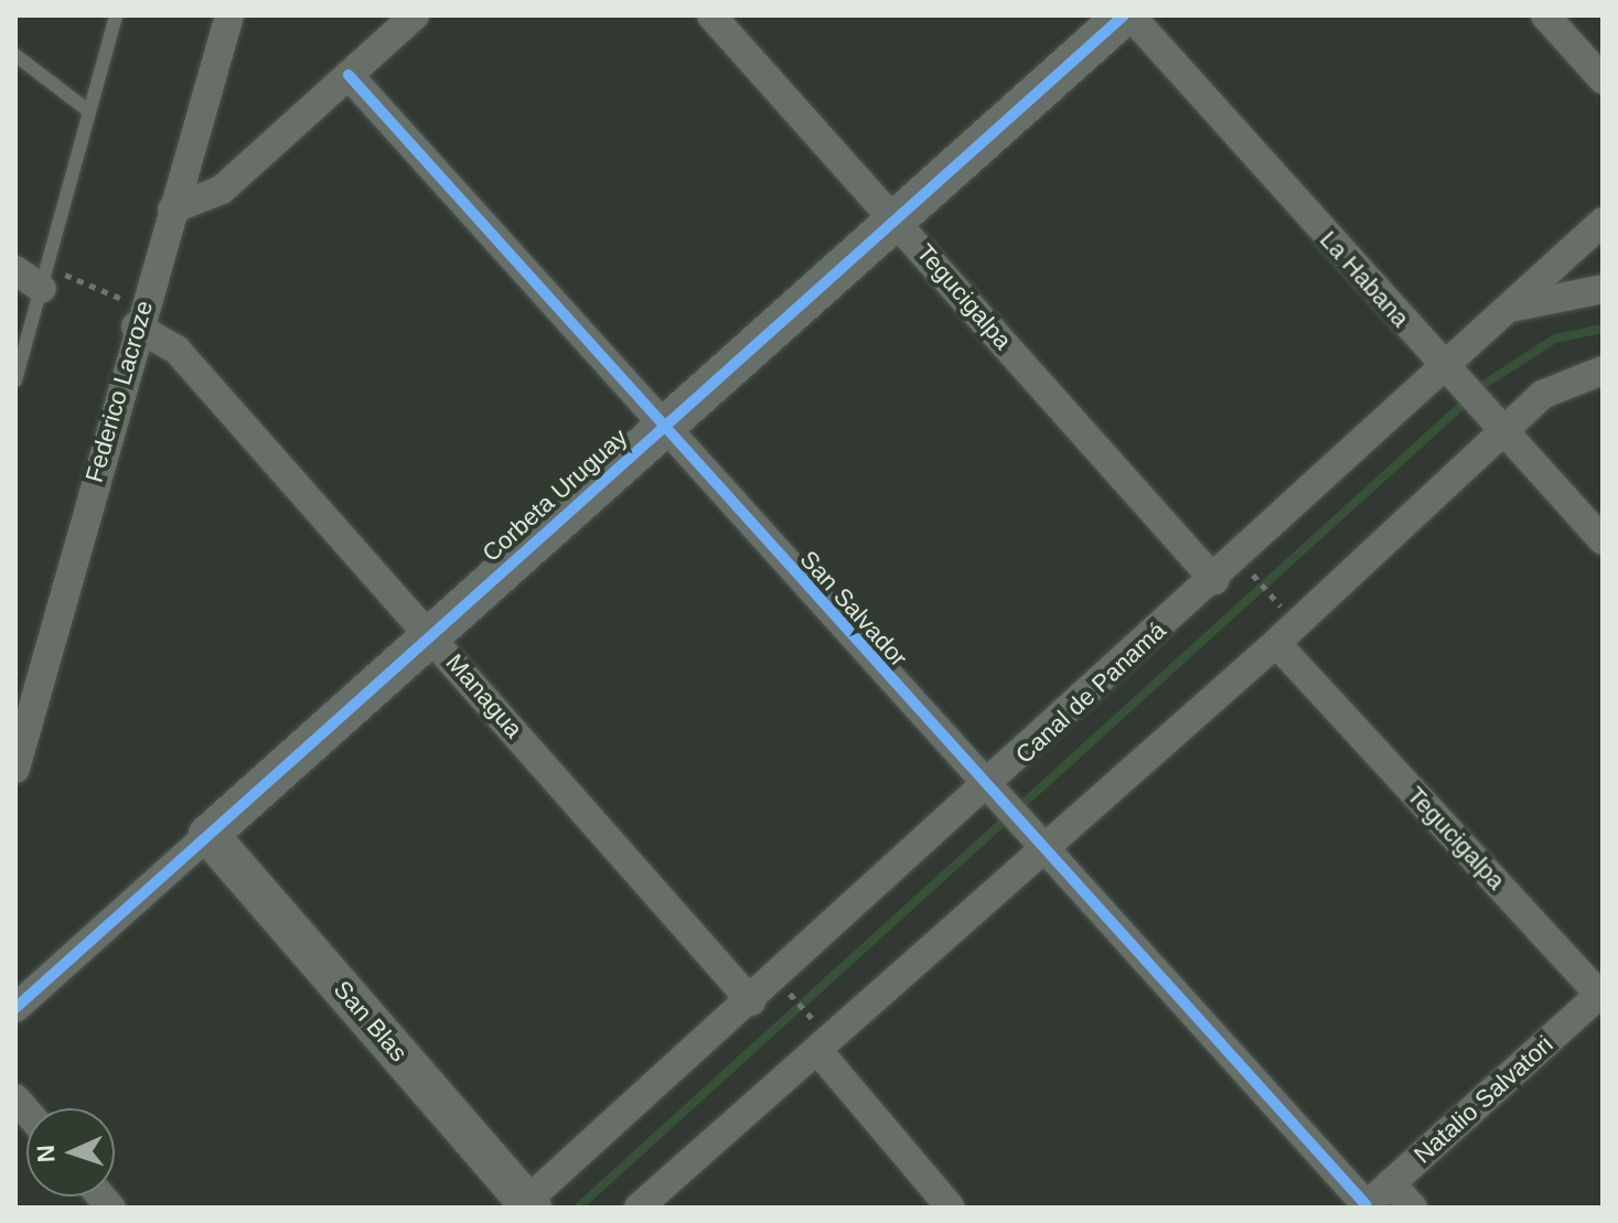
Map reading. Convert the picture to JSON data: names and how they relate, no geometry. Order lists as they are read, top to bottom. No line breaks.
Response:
{"streets":{"street":["La Habana","Tegucigalpa","Federico Lacroze","Corbeta Uruguay","San Salvador","Canal de Panamá","Managua","San Blas","Natalio Salvatori"]},"crossings":[["La Habana","Corbeta Uruguay"],["La Habana","Canal de Panamá"],["Tegucigalpa","Corbeta Uruguay"],["Tegucigalpa","Canal de Panamá"],["Tegucigalpa","Natalio Salvatori"],["Federico Lacroze","Managua"],["Corbeta Uruguay","San Salvador"],["Corbeta Uruguay","Managua"],["Corbeta Uruguay","San Blas"],["San Salvador","Canal de Panamá"],["San Salvador","Natalio Salvatori"],["Canal de Panamá","Managua"],["Canal de Panamá","San Blas"]],"north":"left"}
